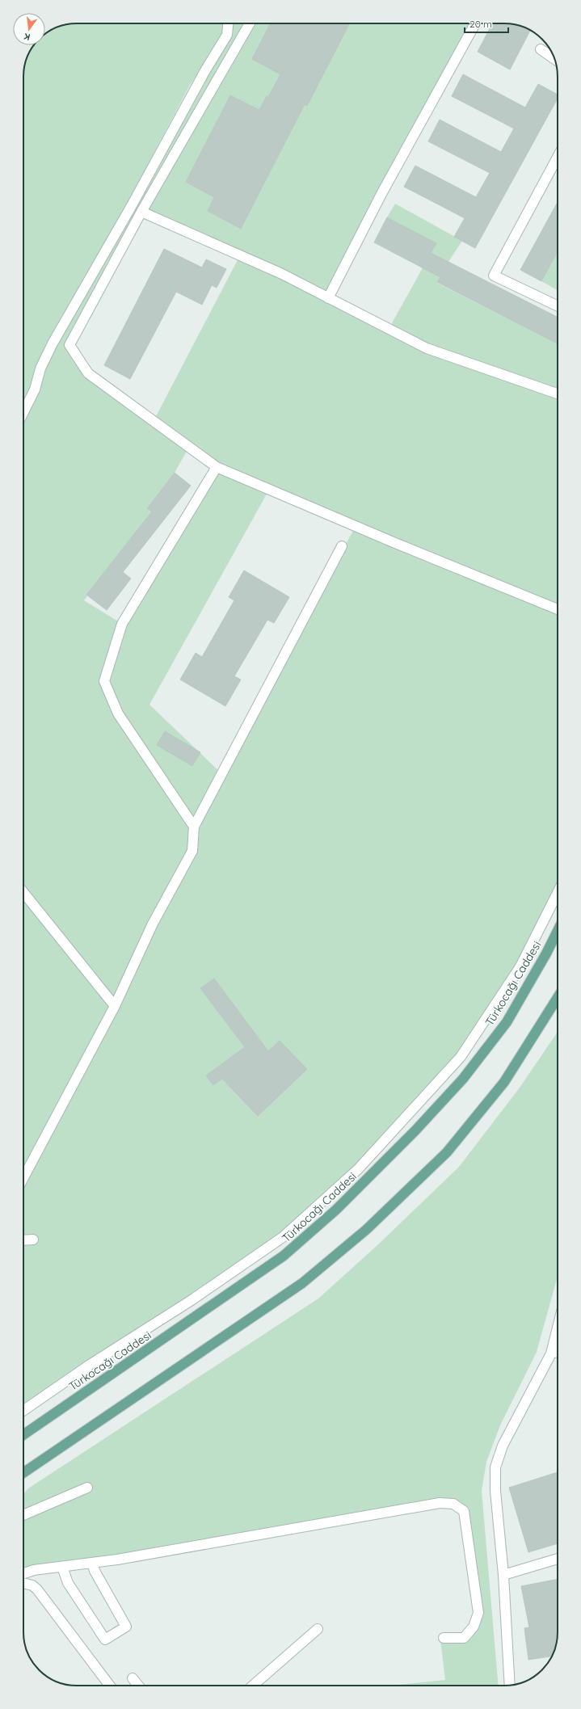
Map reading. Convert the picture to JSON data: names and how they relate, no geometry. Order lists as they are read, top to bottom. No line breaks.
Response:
{"streets":{"main road":["Türkocağı Caddesi"]},"scale_bar":"20 m","north":"bottom"}
